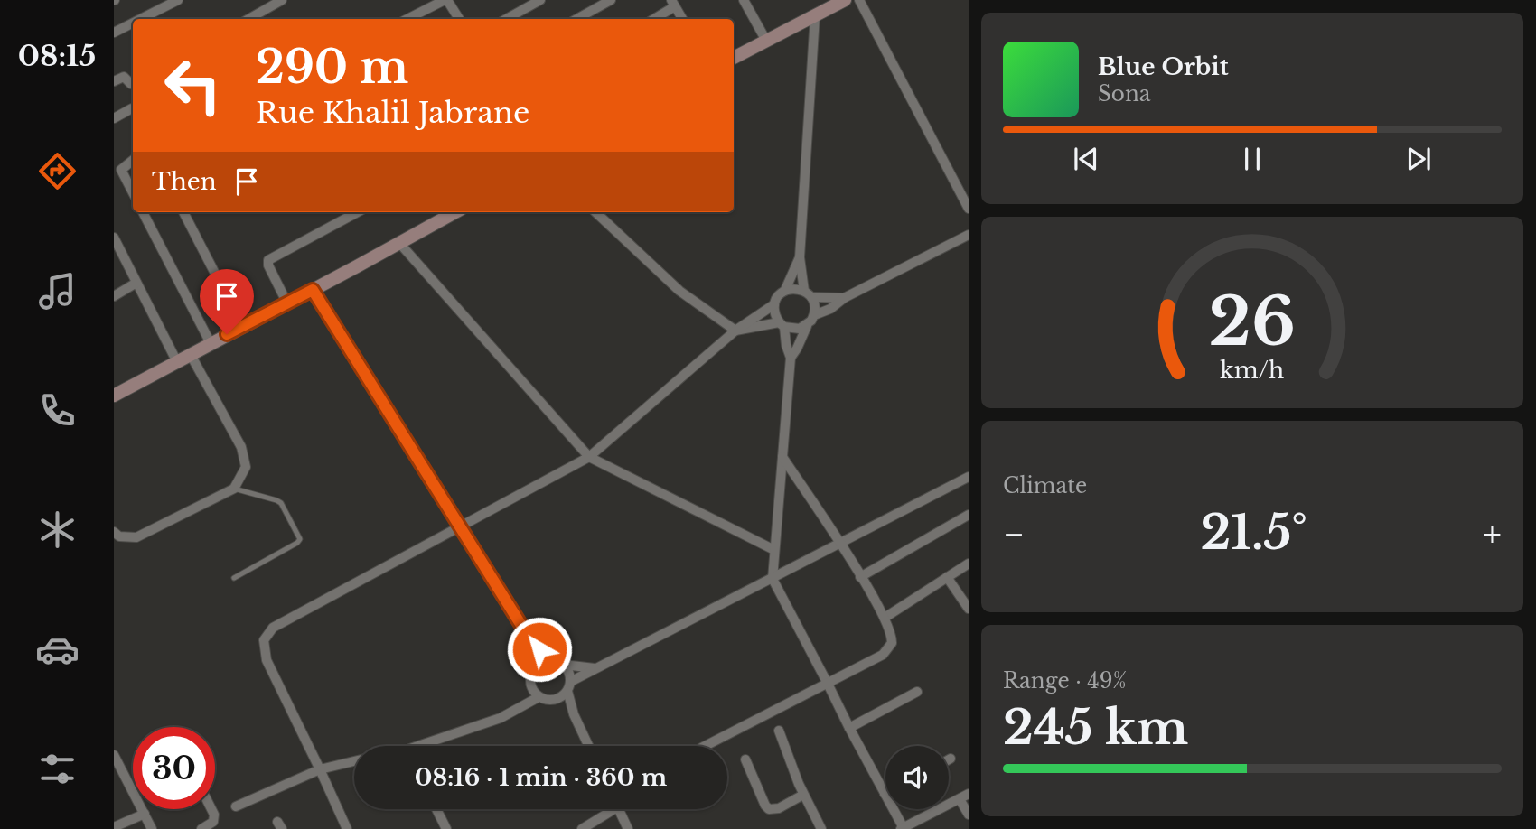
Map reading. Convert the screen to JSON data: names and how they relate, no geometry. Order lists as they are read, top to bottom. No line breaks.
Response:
{"page":{"tabs":"08:15","turn":["290 m","Rue Khalil Jabrane"],"song":["Blue Orbit","Sona"],"then":"Then","tile":["Climate",["Range · 49%","245 km"]],"heat":["−","21.5°","+"],"limit":"30","trip":"08:16 · 1 min · 360 m","gauge":["26","km/h"]}}
